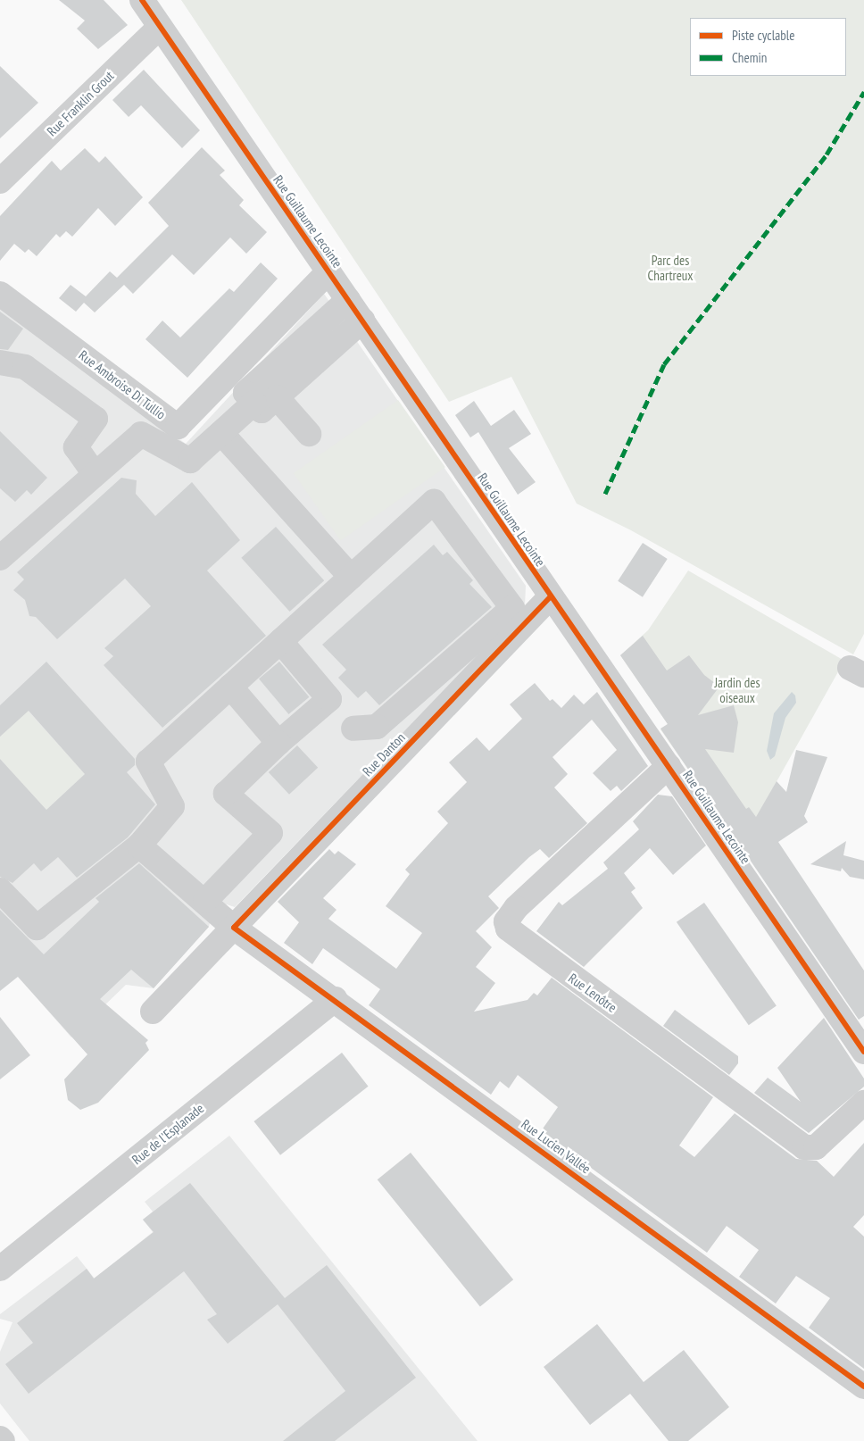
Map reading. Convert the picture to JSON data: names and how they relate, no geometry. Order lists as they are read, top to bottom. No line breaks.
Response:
{"streets":{"street":["Rue Franklin Grout","Rue Guillaume Lecointe","Rue Ambroise Di Tullio","Rue Danton","Rue Lenôtre","Rue de l'Esplanade","Rue Lucien Vallée"]},"crossings":[["Rue Franklin Grout","Rue Guillaume Lecointe"],["Rue Guillaume Lecointe","Rue Ambroise Di Tullio"],["Rue Guillaume Lecointe","Rue Danton"],["Rue Guillaume Lecointe","Rue Lenôtre"],["Rue Danton","Rue Lucien Vallée"],["Rue de l'Esplanade","Rue Lucien Vallée"]],"parks":["Parc des Chartreux","Jardin des oiseaux"],"legend":["Piste cyclable","Chemin"]}
